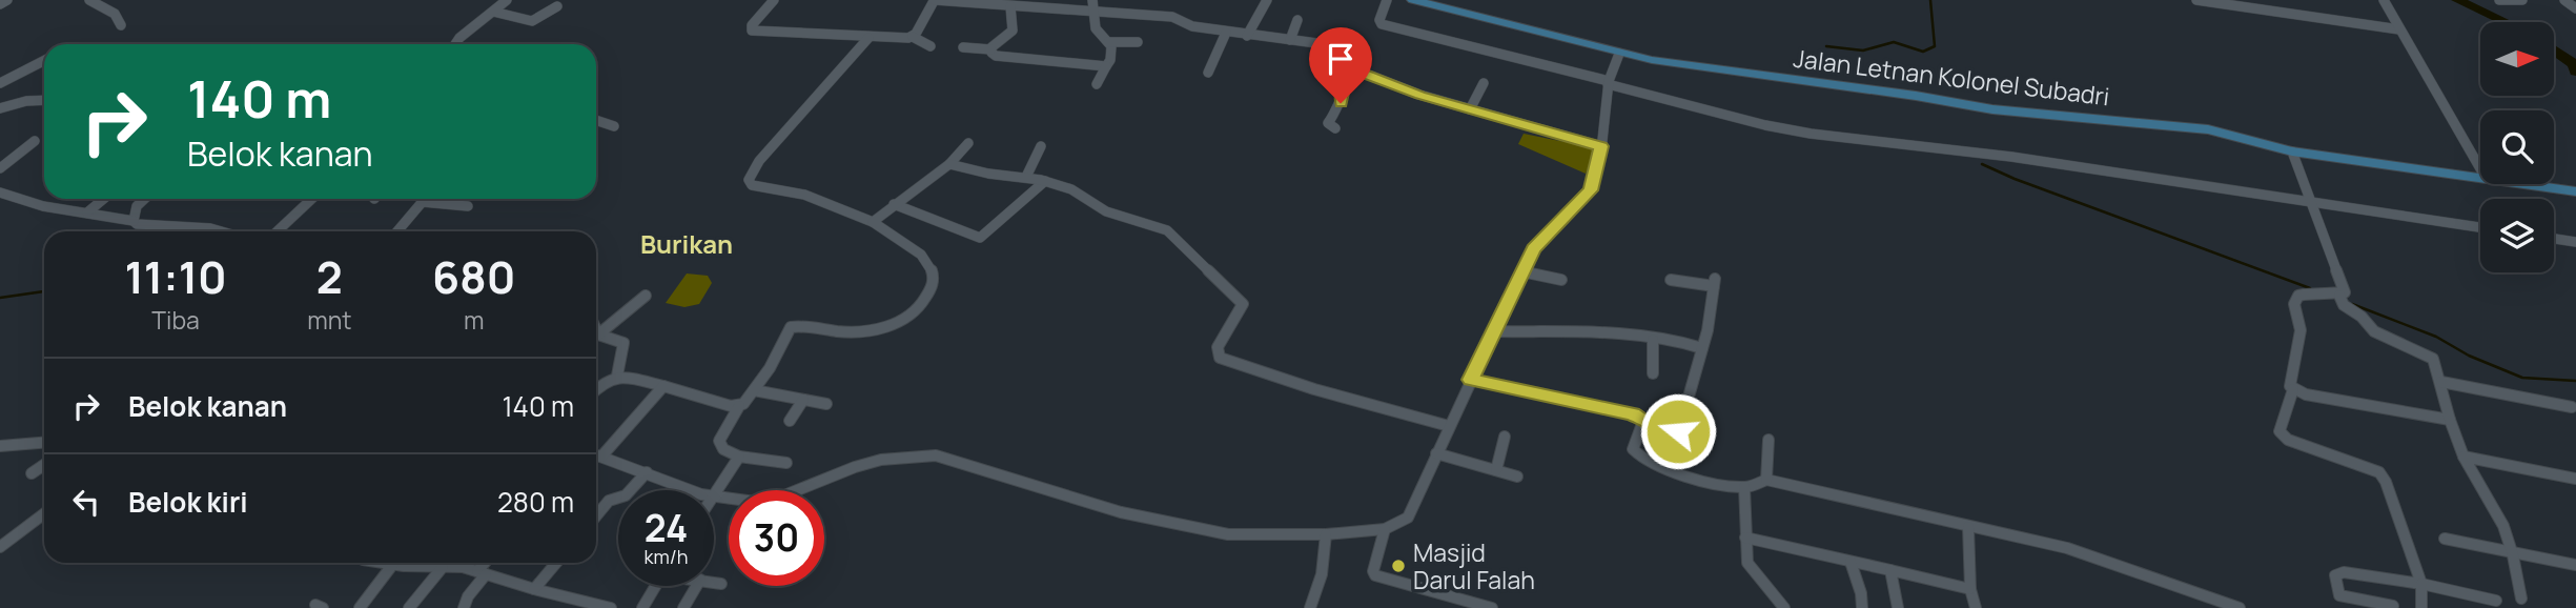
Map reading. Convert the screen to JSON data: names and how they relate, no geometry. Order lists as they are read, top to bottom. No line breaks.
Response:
{"streets":{"main road":["Jalan Letnan Kolonel Subadri"]},"districts":["Burikan"],"places":["Masjid Darul Falah"],"north":"right","page":{"turn":["140 m","Belok kanan"],"eta":["11:10","Tiba","2","mnt","680","m"],"list":[{"name":"Belok kanan","value":"140 m"},{"name":"Belok kiri","value":"280 m"}],"speed":"24 km/h","limit":"30"}}
